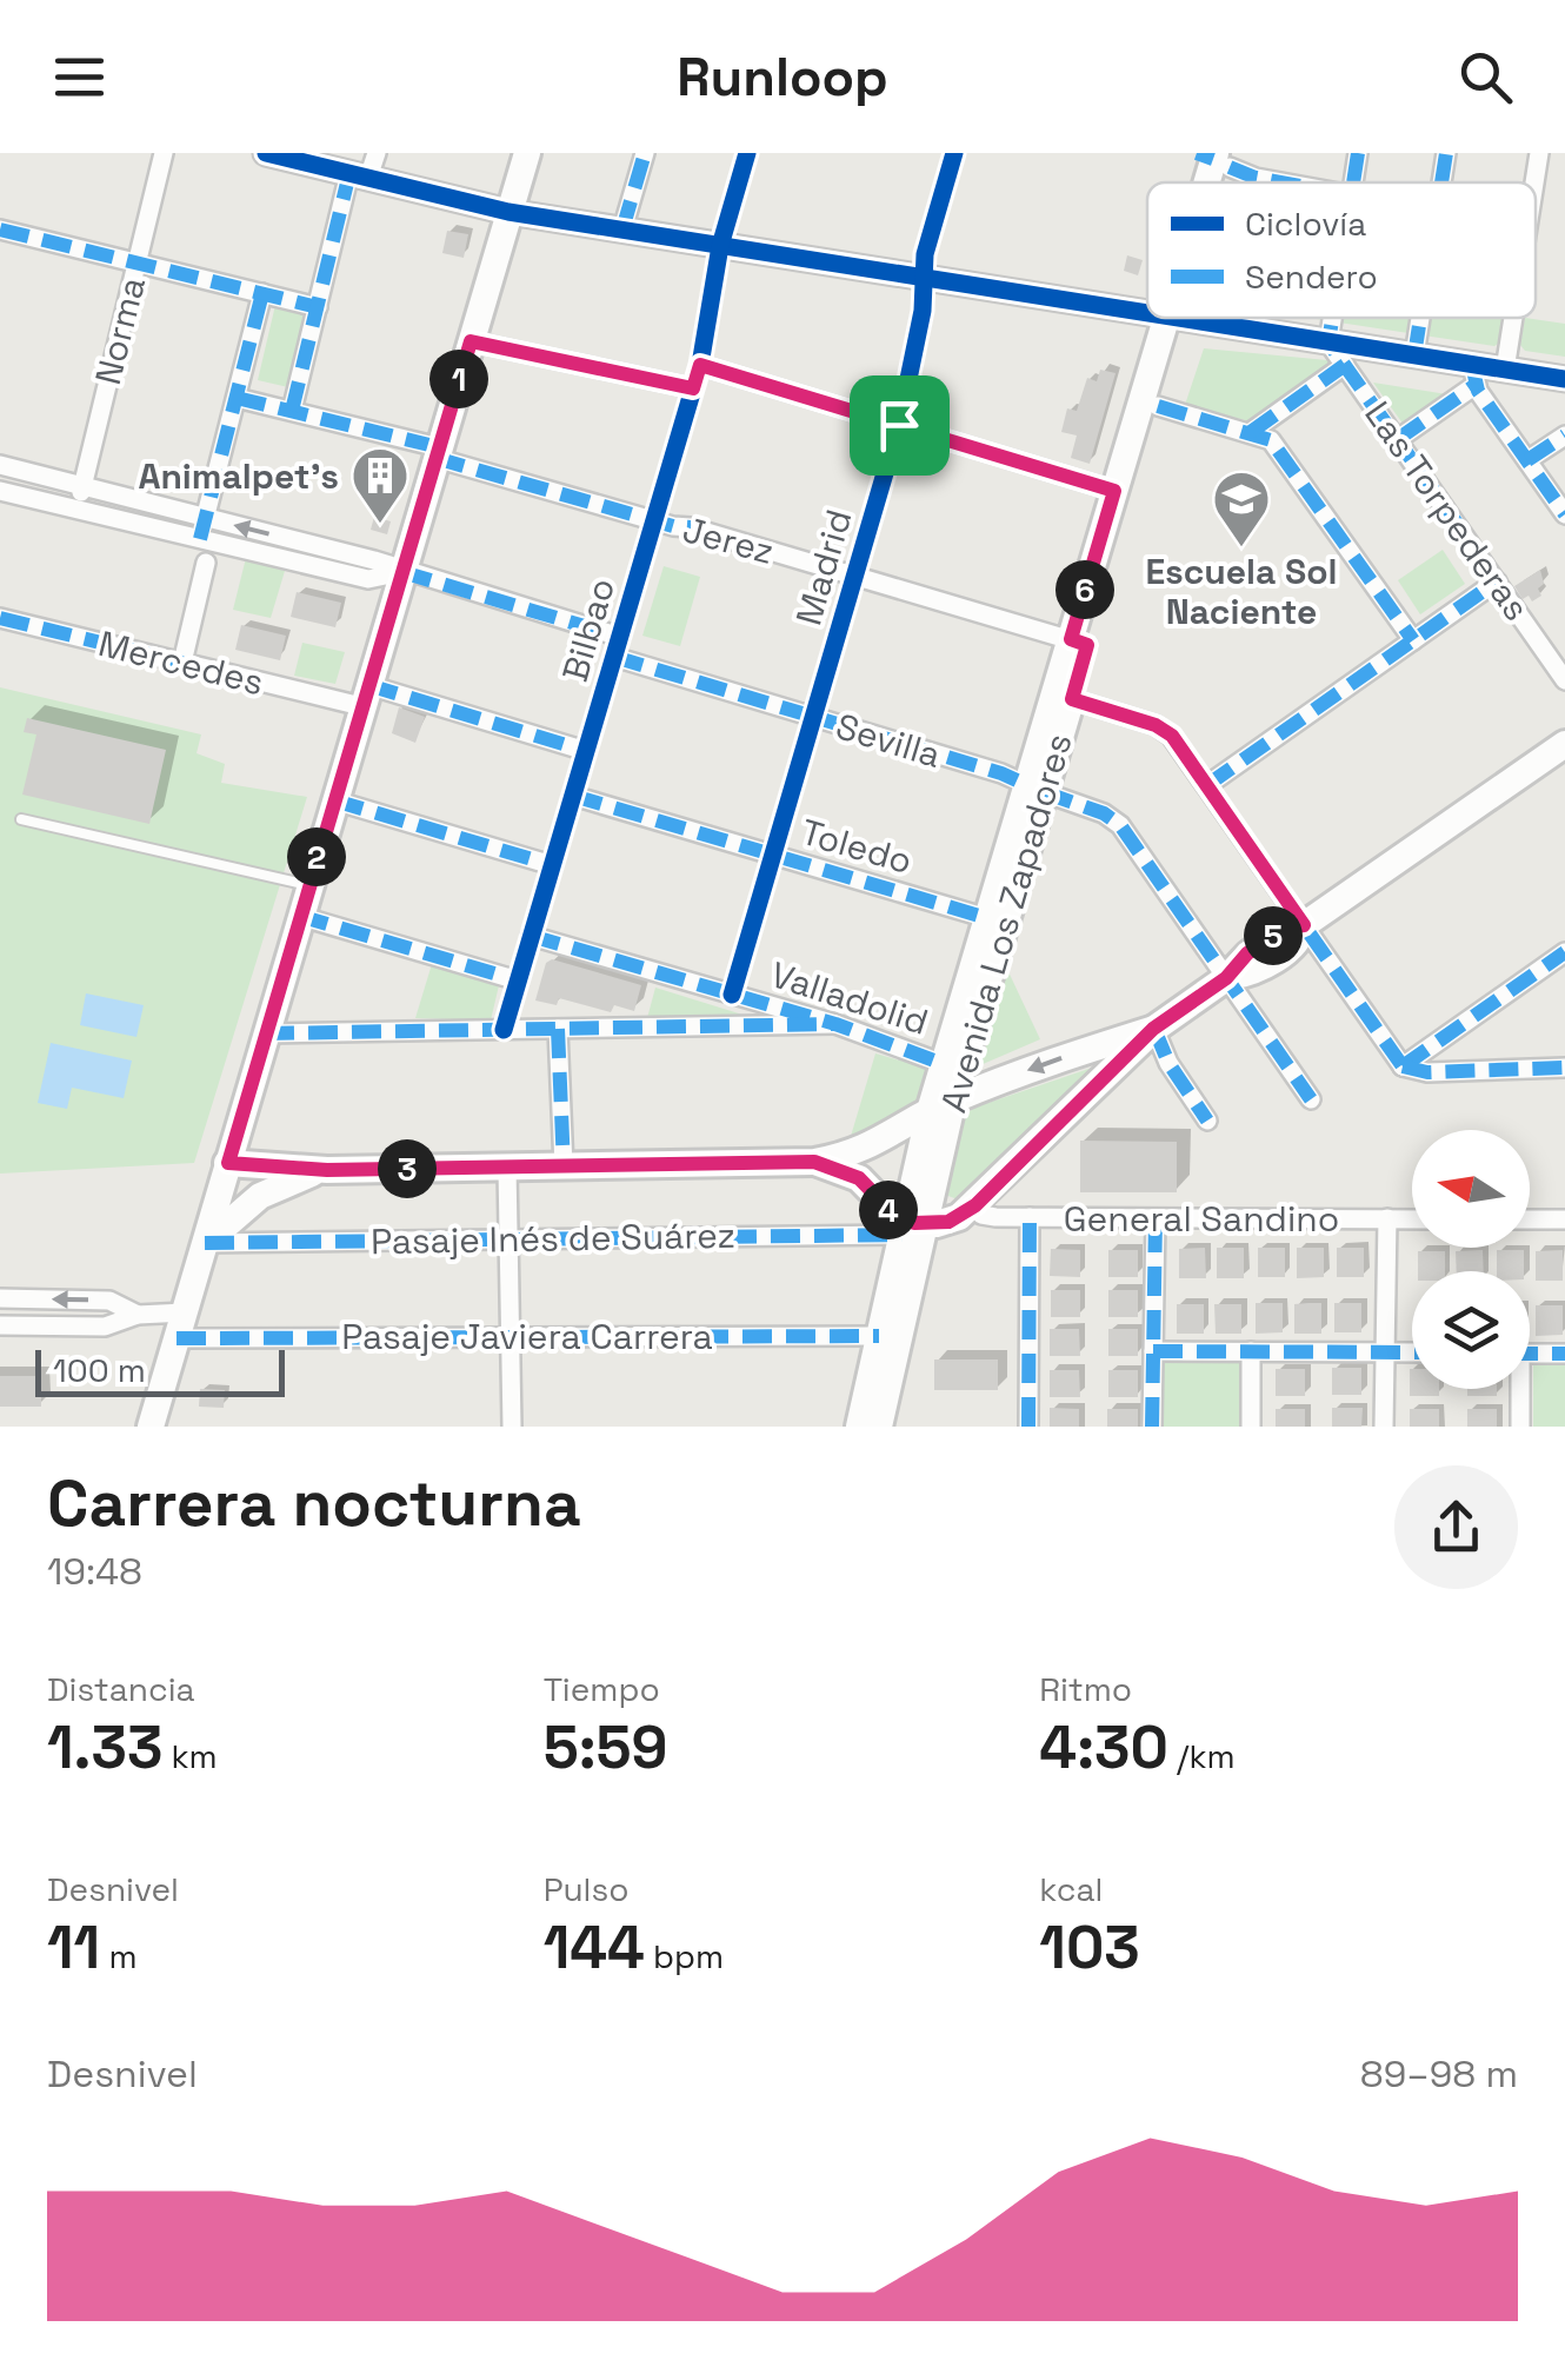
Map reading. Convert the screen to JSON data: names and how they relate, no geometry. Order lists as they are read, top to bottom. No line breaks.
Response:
{"streets":{"main road":["Avenida Los Zapadores","General Sandino"],"street":["Norma","Las Torpederas","Jerez","Madrid","Bilbao","Mercedes","Sevilla","Toledo","Valladolid","Pasaje Inés de Suárez","Pasaje Javiera Carrera"]},"crossings":[["Jerez","Madrid"],["Jerez","Bilbao"],["Jerez","Avenida Los Zapadores"],["Madrid","Sevilla"],["Madrid","Toledo"],["Madrid","Valladolid"],["Bilbao","Mercedes"],["Bilbao","Sevilla"],["Bilbao","Toledo"],["Bilbao","Valladolid"],["Sevilla","Avenida Los Zapadores"],["Toledo","Avenida Los Zapadores"],["Avenida Los Zapadores","Valladolid"],["Avenida Los Zapadores","General Sandino"],["Avenida Los Zapadores","Pasaje Inés de Suárez"],["Avenida Los Zapadores","Pasaje Javiera Carrera"],["General Sandino","Pasaje Inés de Suárez"]],"places":{"building":["Animalpet's"],"school or university":["Escuela Sol Naciente"]},"legend":["Ciclovía","Sendero"],"scale_bar":"100 m","north":"left","page":{"header":"Runloop","pins":["1","6","2","5","3","4"],"scale":"100 m","heading":["Carrera nocturna","19:48"],"stats":[["Distancia","1.33 km"],["Tiempo","5:59"],["Ritmo","4:30 /km"],["Desnivel","11 m"],["Pulso","144 bpm"],["kcal","103"]],"chart":["Desnivel","89–98 m"]}}
